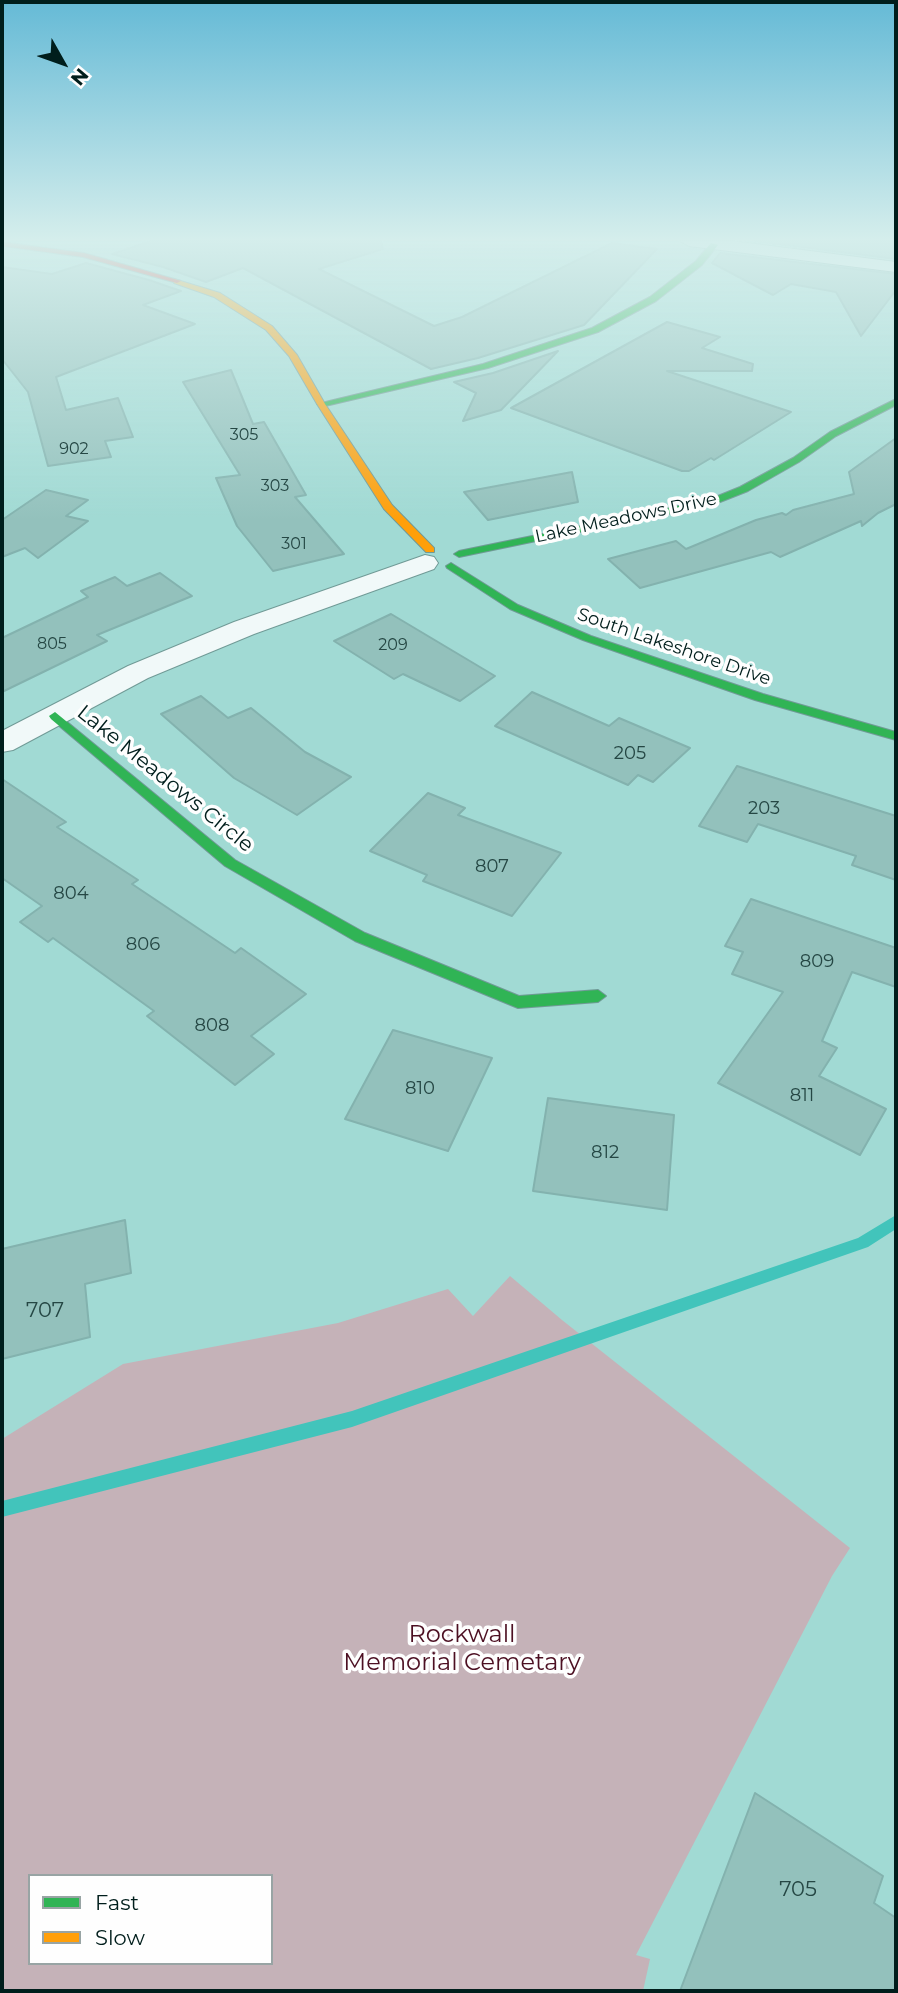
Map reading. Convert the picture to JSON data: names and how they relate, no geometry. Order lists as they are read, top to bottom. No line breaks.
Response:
{"streets":{"street":["Lake Meadows Drive","South Lakeshore Drive","Lake Meadows Circle"]},"crossings":[["Lake Meadows Drive","South Lakeshore Drive"],["Lake Meadows Drive","Lake Meadows Circle"]],"parks":["Rockwall Memorial Cemetary"],"house_numbers":["305","902","303","301","805","209","205","203","807","804","806","809","808","810","811","812","707","705"],"legend":["Fast","Slow"],"north":"bottom right"}
